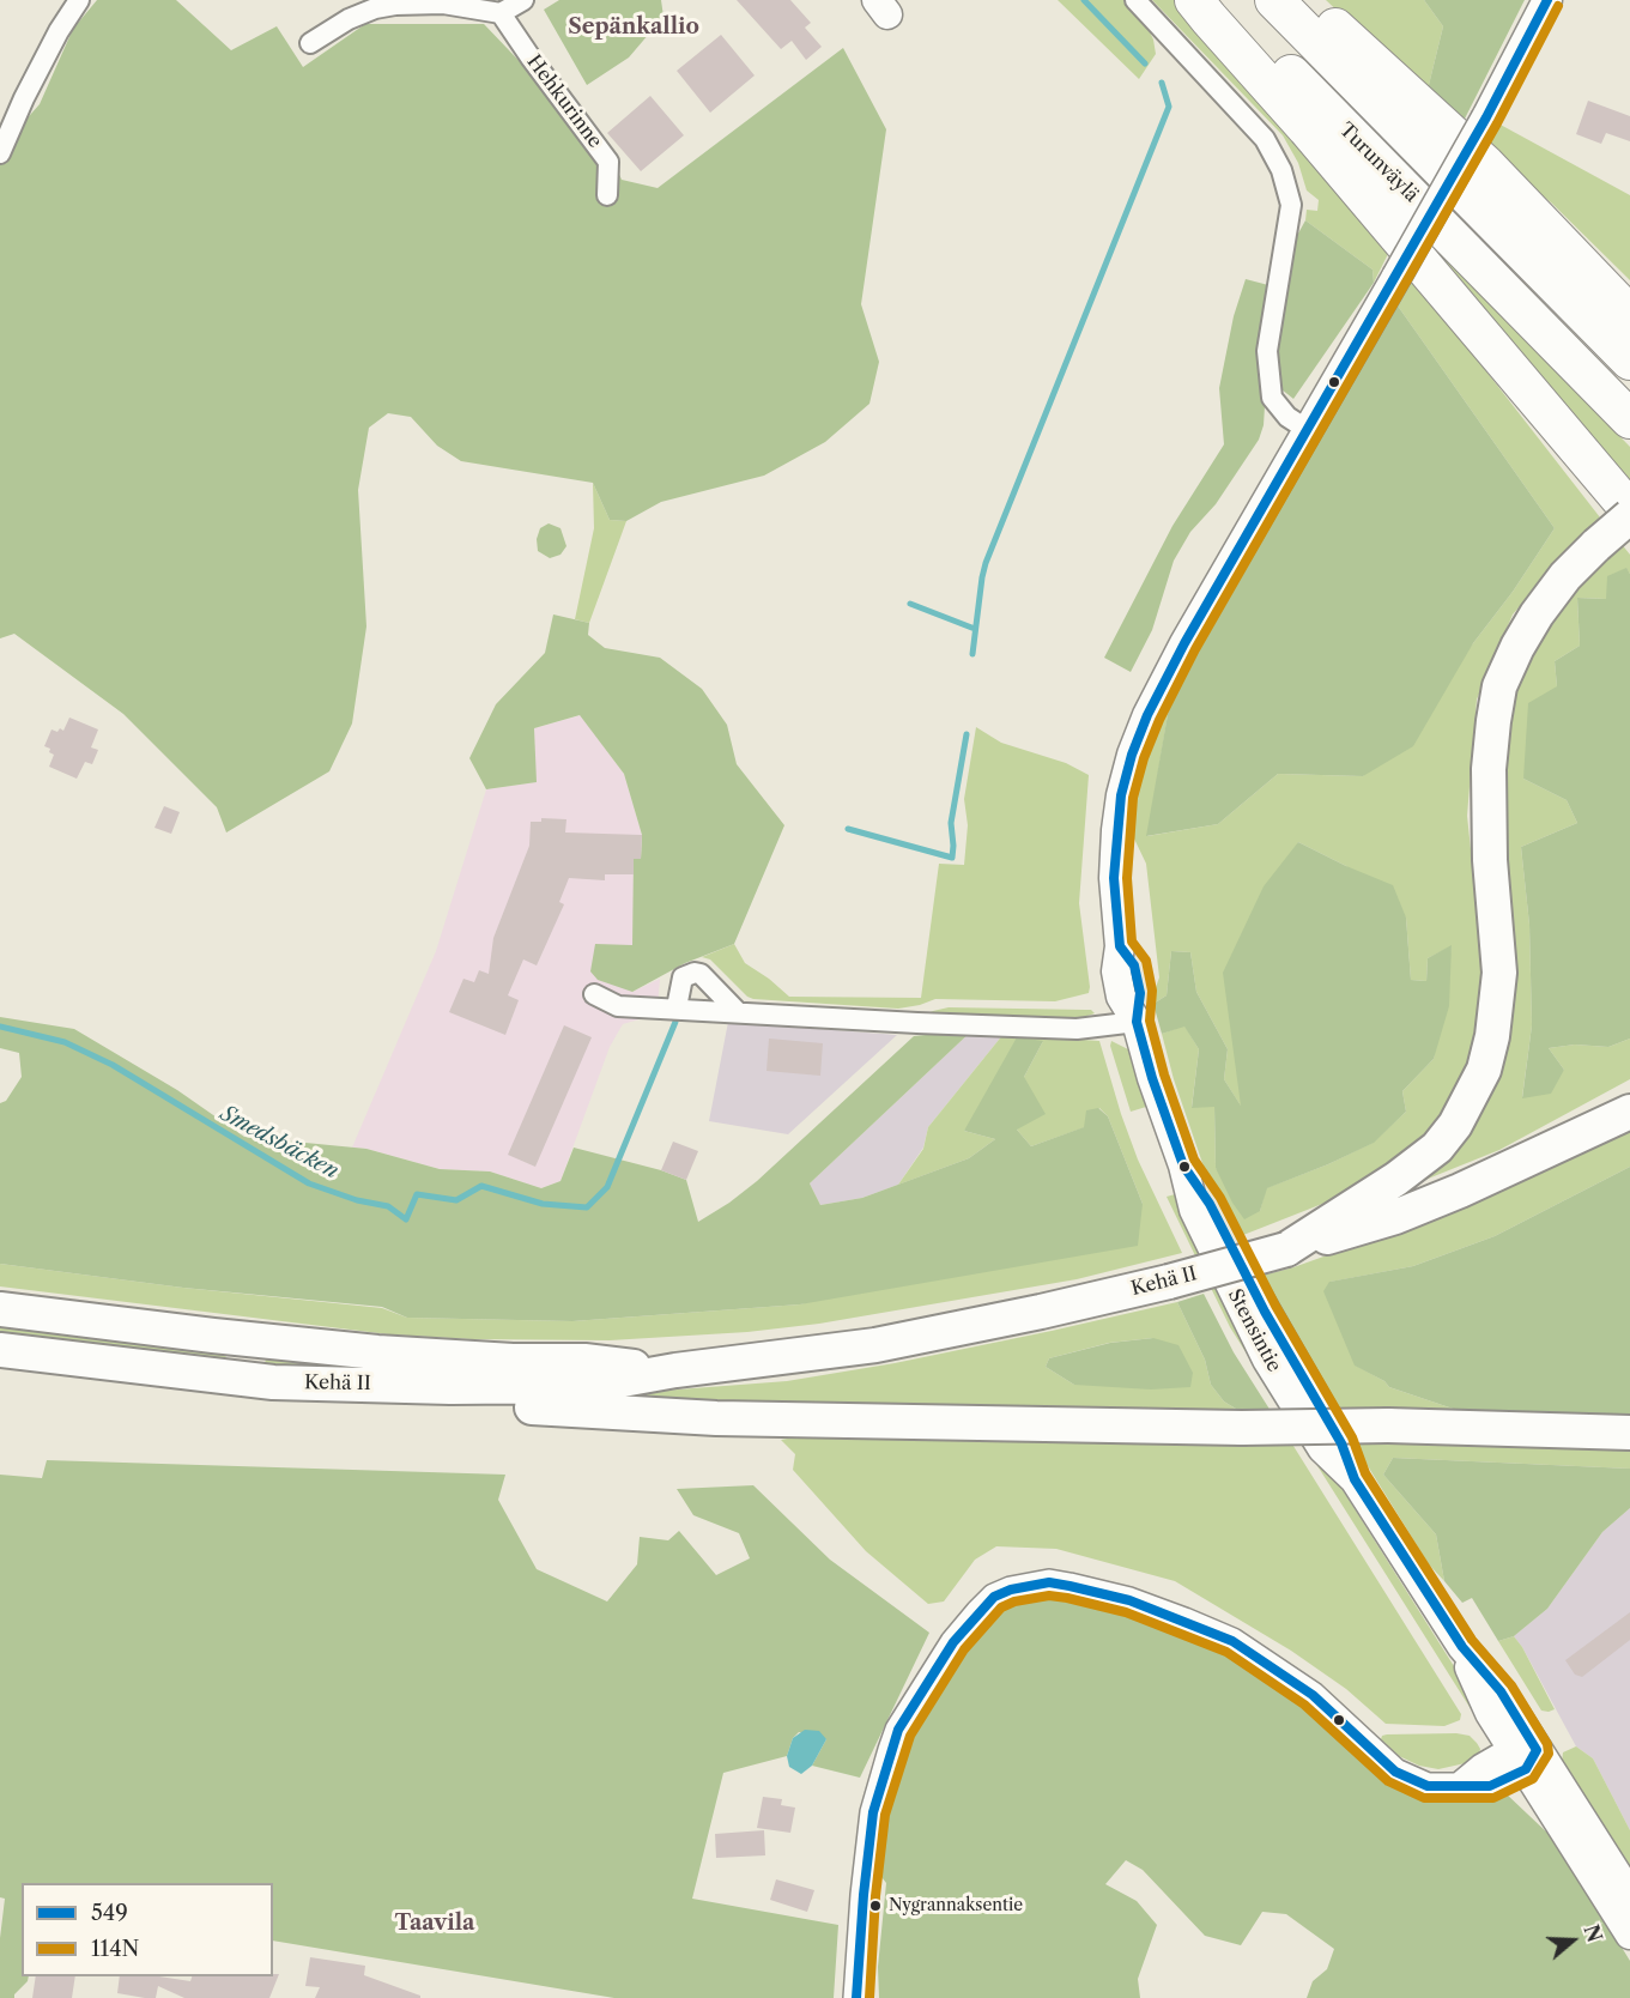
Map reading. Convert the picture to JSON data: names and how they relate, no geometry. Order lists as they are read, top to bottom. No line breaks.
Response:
{"streets":{"highway":["Turunväylä","Kehä II"],"main road":["Stensintie"],"street":["Hehkurinne"]},"districts":["Sepänkallio","Taavila"],"water":["Smedsbäcken"],"places":["Nygrannaksentie"],"lines":["transit line 549","transit line 114N"],"legend":["549","114N"],"north":"right"}
